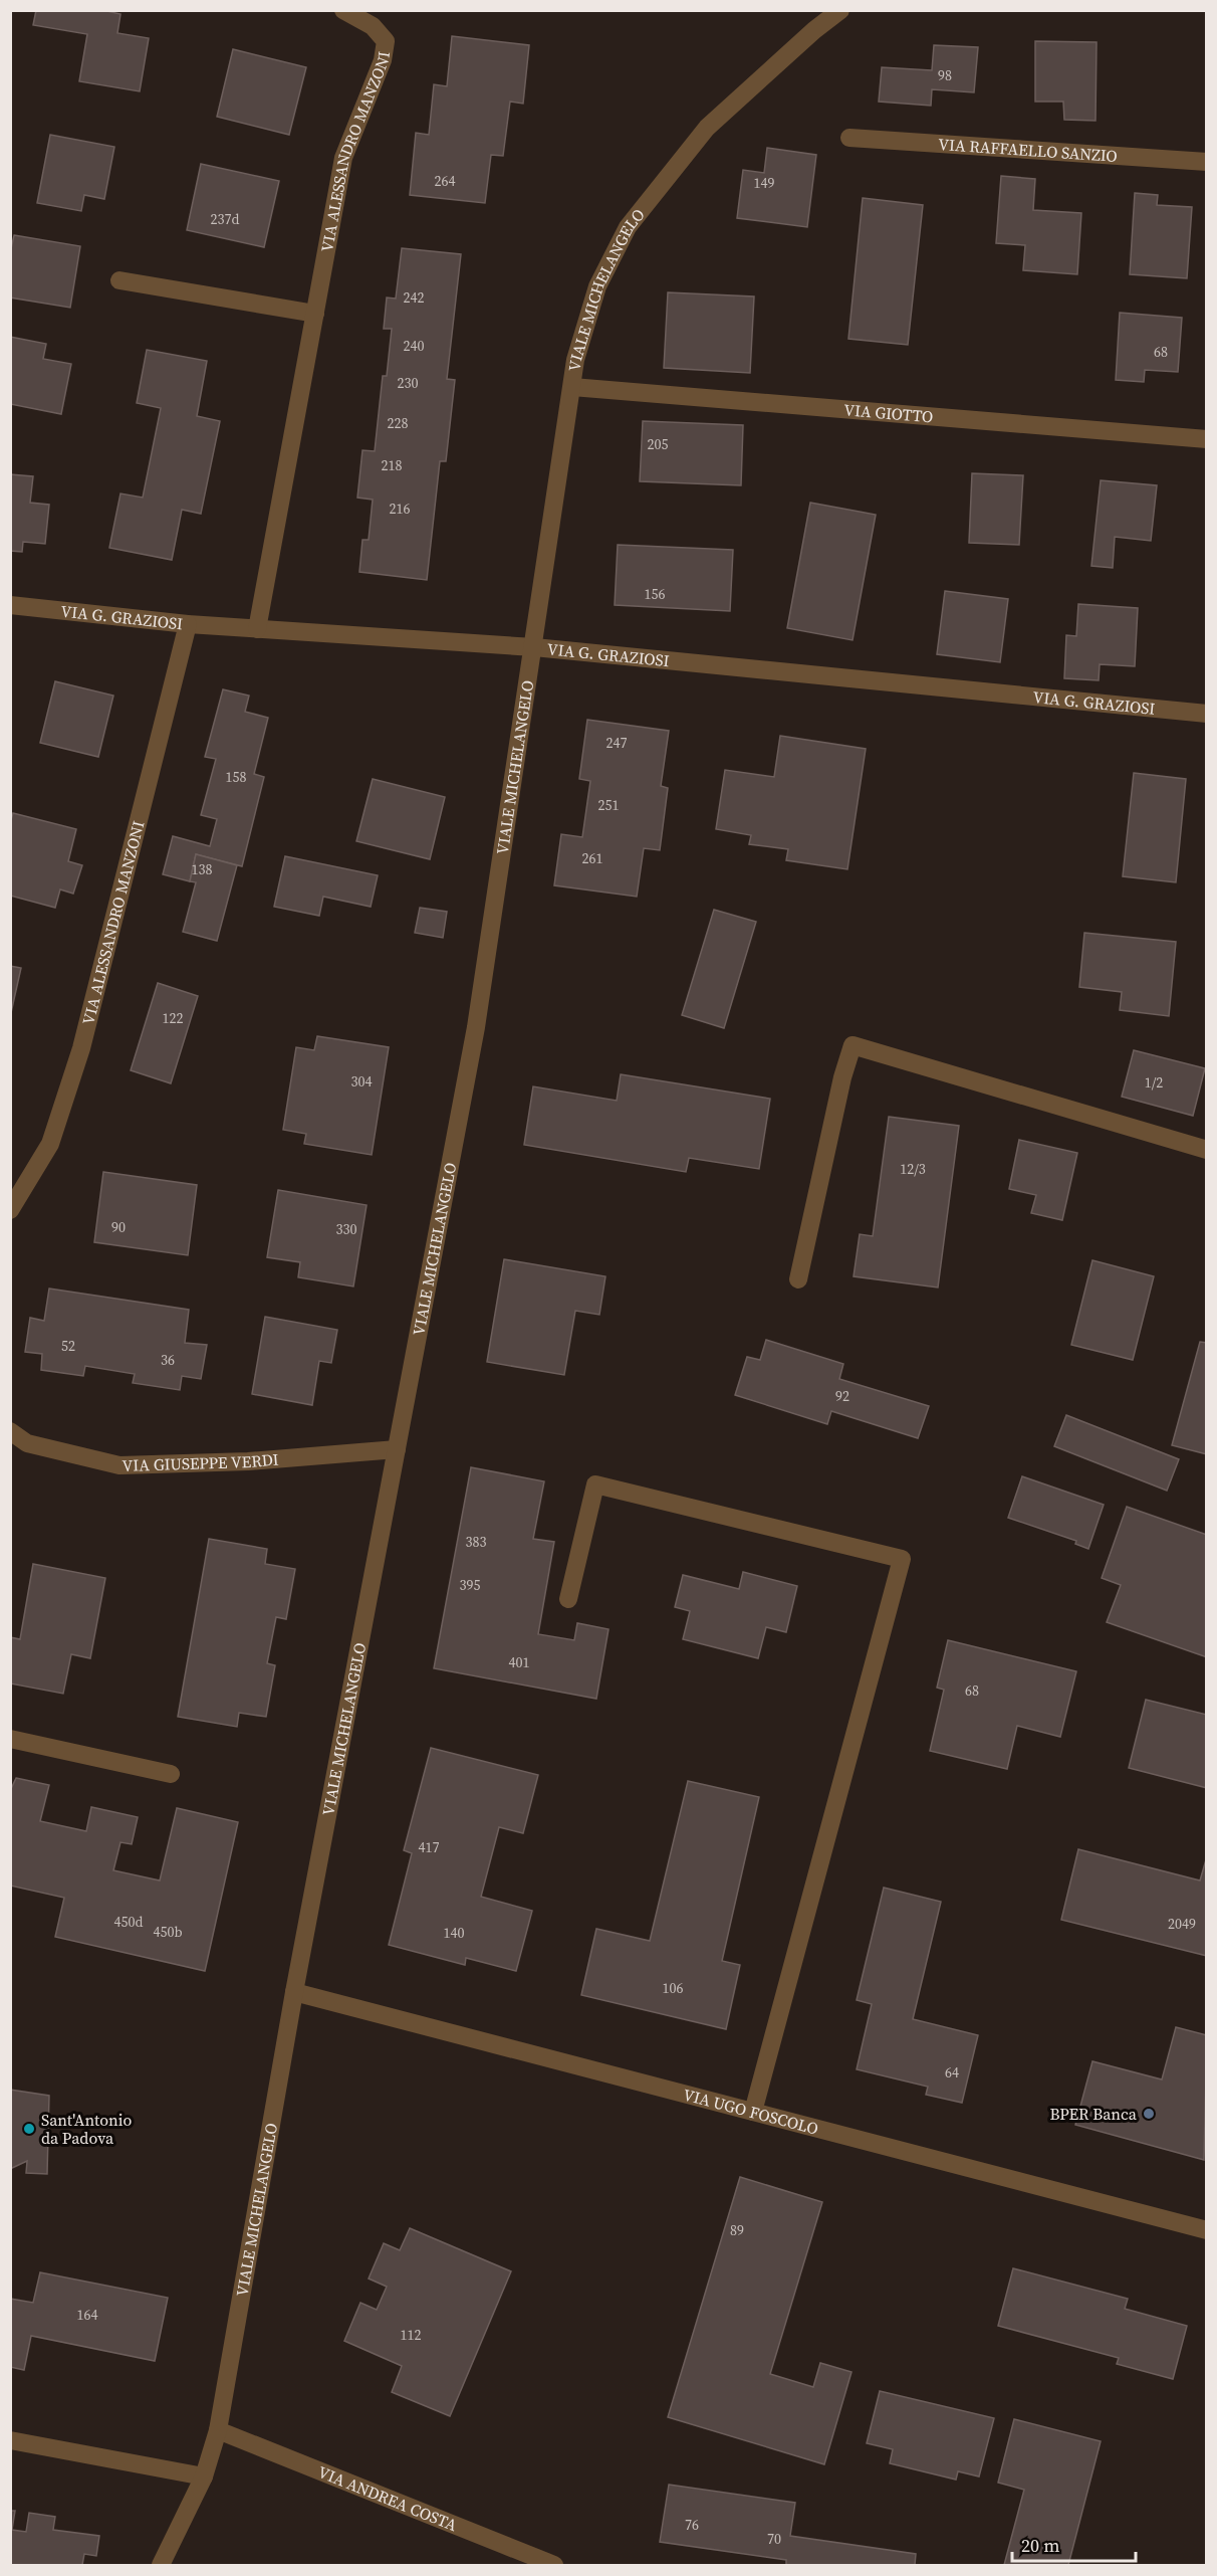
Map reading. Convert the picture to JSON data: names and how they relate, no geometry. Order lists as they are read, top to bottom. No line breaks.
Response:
{"streets":{"street":["VIA RAFFAELLO SANZIO","VIA ALESSANDRO MANZONI","VIALE MICHELANGELO","VIA GIOTTO","VIA G. GRAZIOSI","VIA GIUSEPPE VERDI","VIA UGO FOSCOLO","VIA ANDREA COSTA"]},"crossings":[["VIA ALESSANDRO MANZONI","VIA G. GRAZIOSI"],["VIALE MICHELANGELO","VIA GIOTTO"],["VIALE MICHELANGELO","VIA G. GRAZIOSI"],["VIALE MICHELANGELO","VIA GIUSEPPE VERDI"],["VIALE MICHELANGELO","VIA UGO FOSCOLO"],["VIALE MICHELANGELO","VIA ANDREA COSTA"]],"places":["BPER Banca","Sant'Antonio da Padova"],"house_numbers":["98","264","149","237d","242","240","68","230","228","205","218","216","156","247","158","251","261","138","122","304","1/2","12/3","90","330","52","36","92","383","395","401","68","417","450d","2049","450b","140","106","64","89","164","112","76","70"],"scale_bar":"20 m"}
